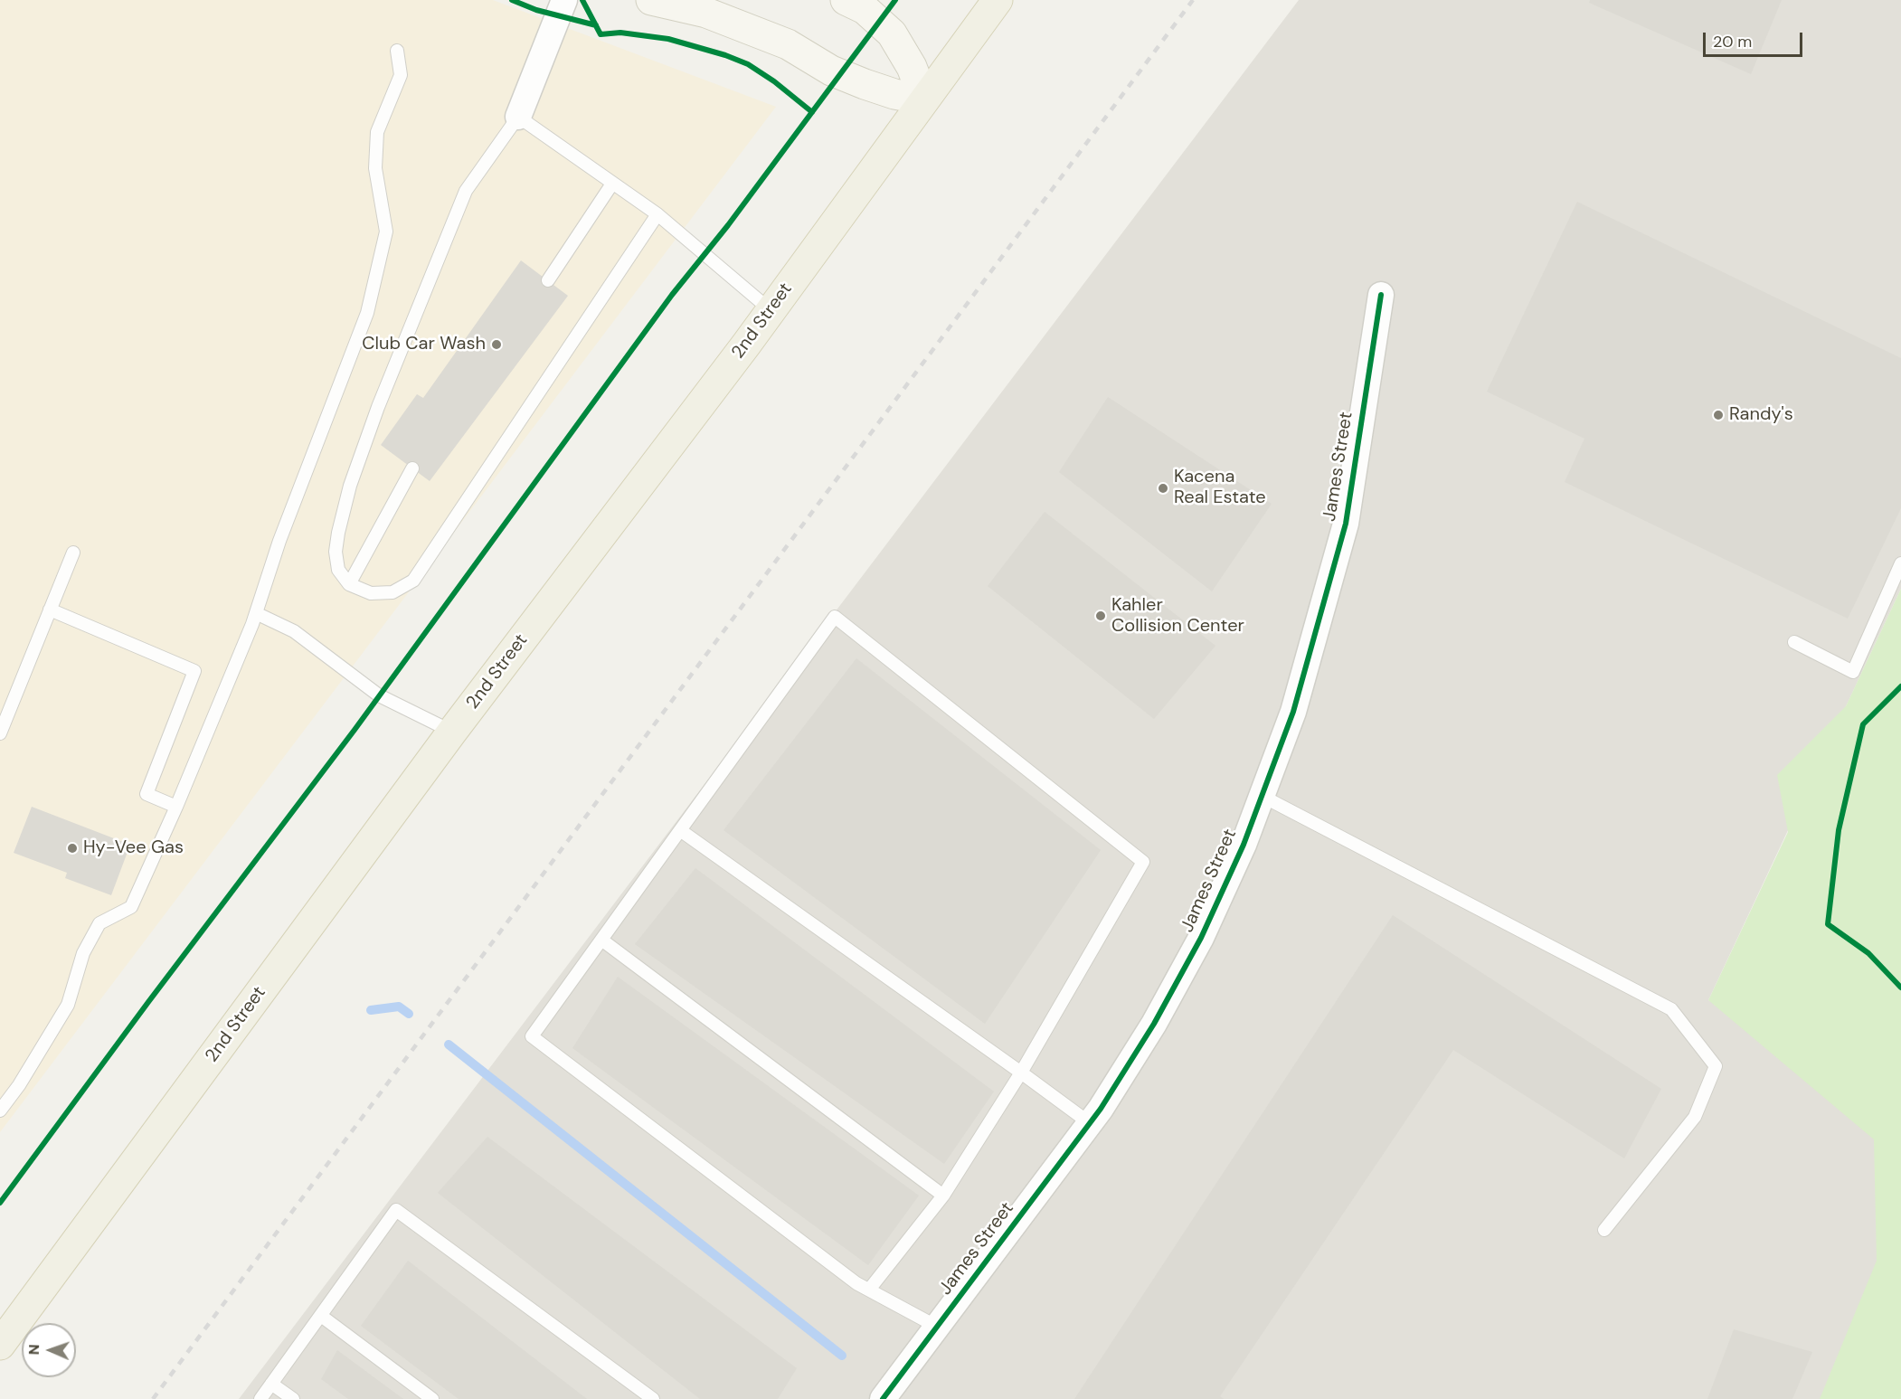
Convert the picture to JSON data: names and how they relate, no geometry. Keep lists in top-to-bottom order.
{
  "streets": {
    "main road": ["2nd Street"],
    "street": ["James Street"]
  },
  "places": [
    "Club Car Wash",
    "Randy's",
    "Kacena Real Estate",
    "Kahler Collision Center",
    "Hy-Vee Gas"
  ],
  "scale_bar": "20 m",
  "north": "left"
}
